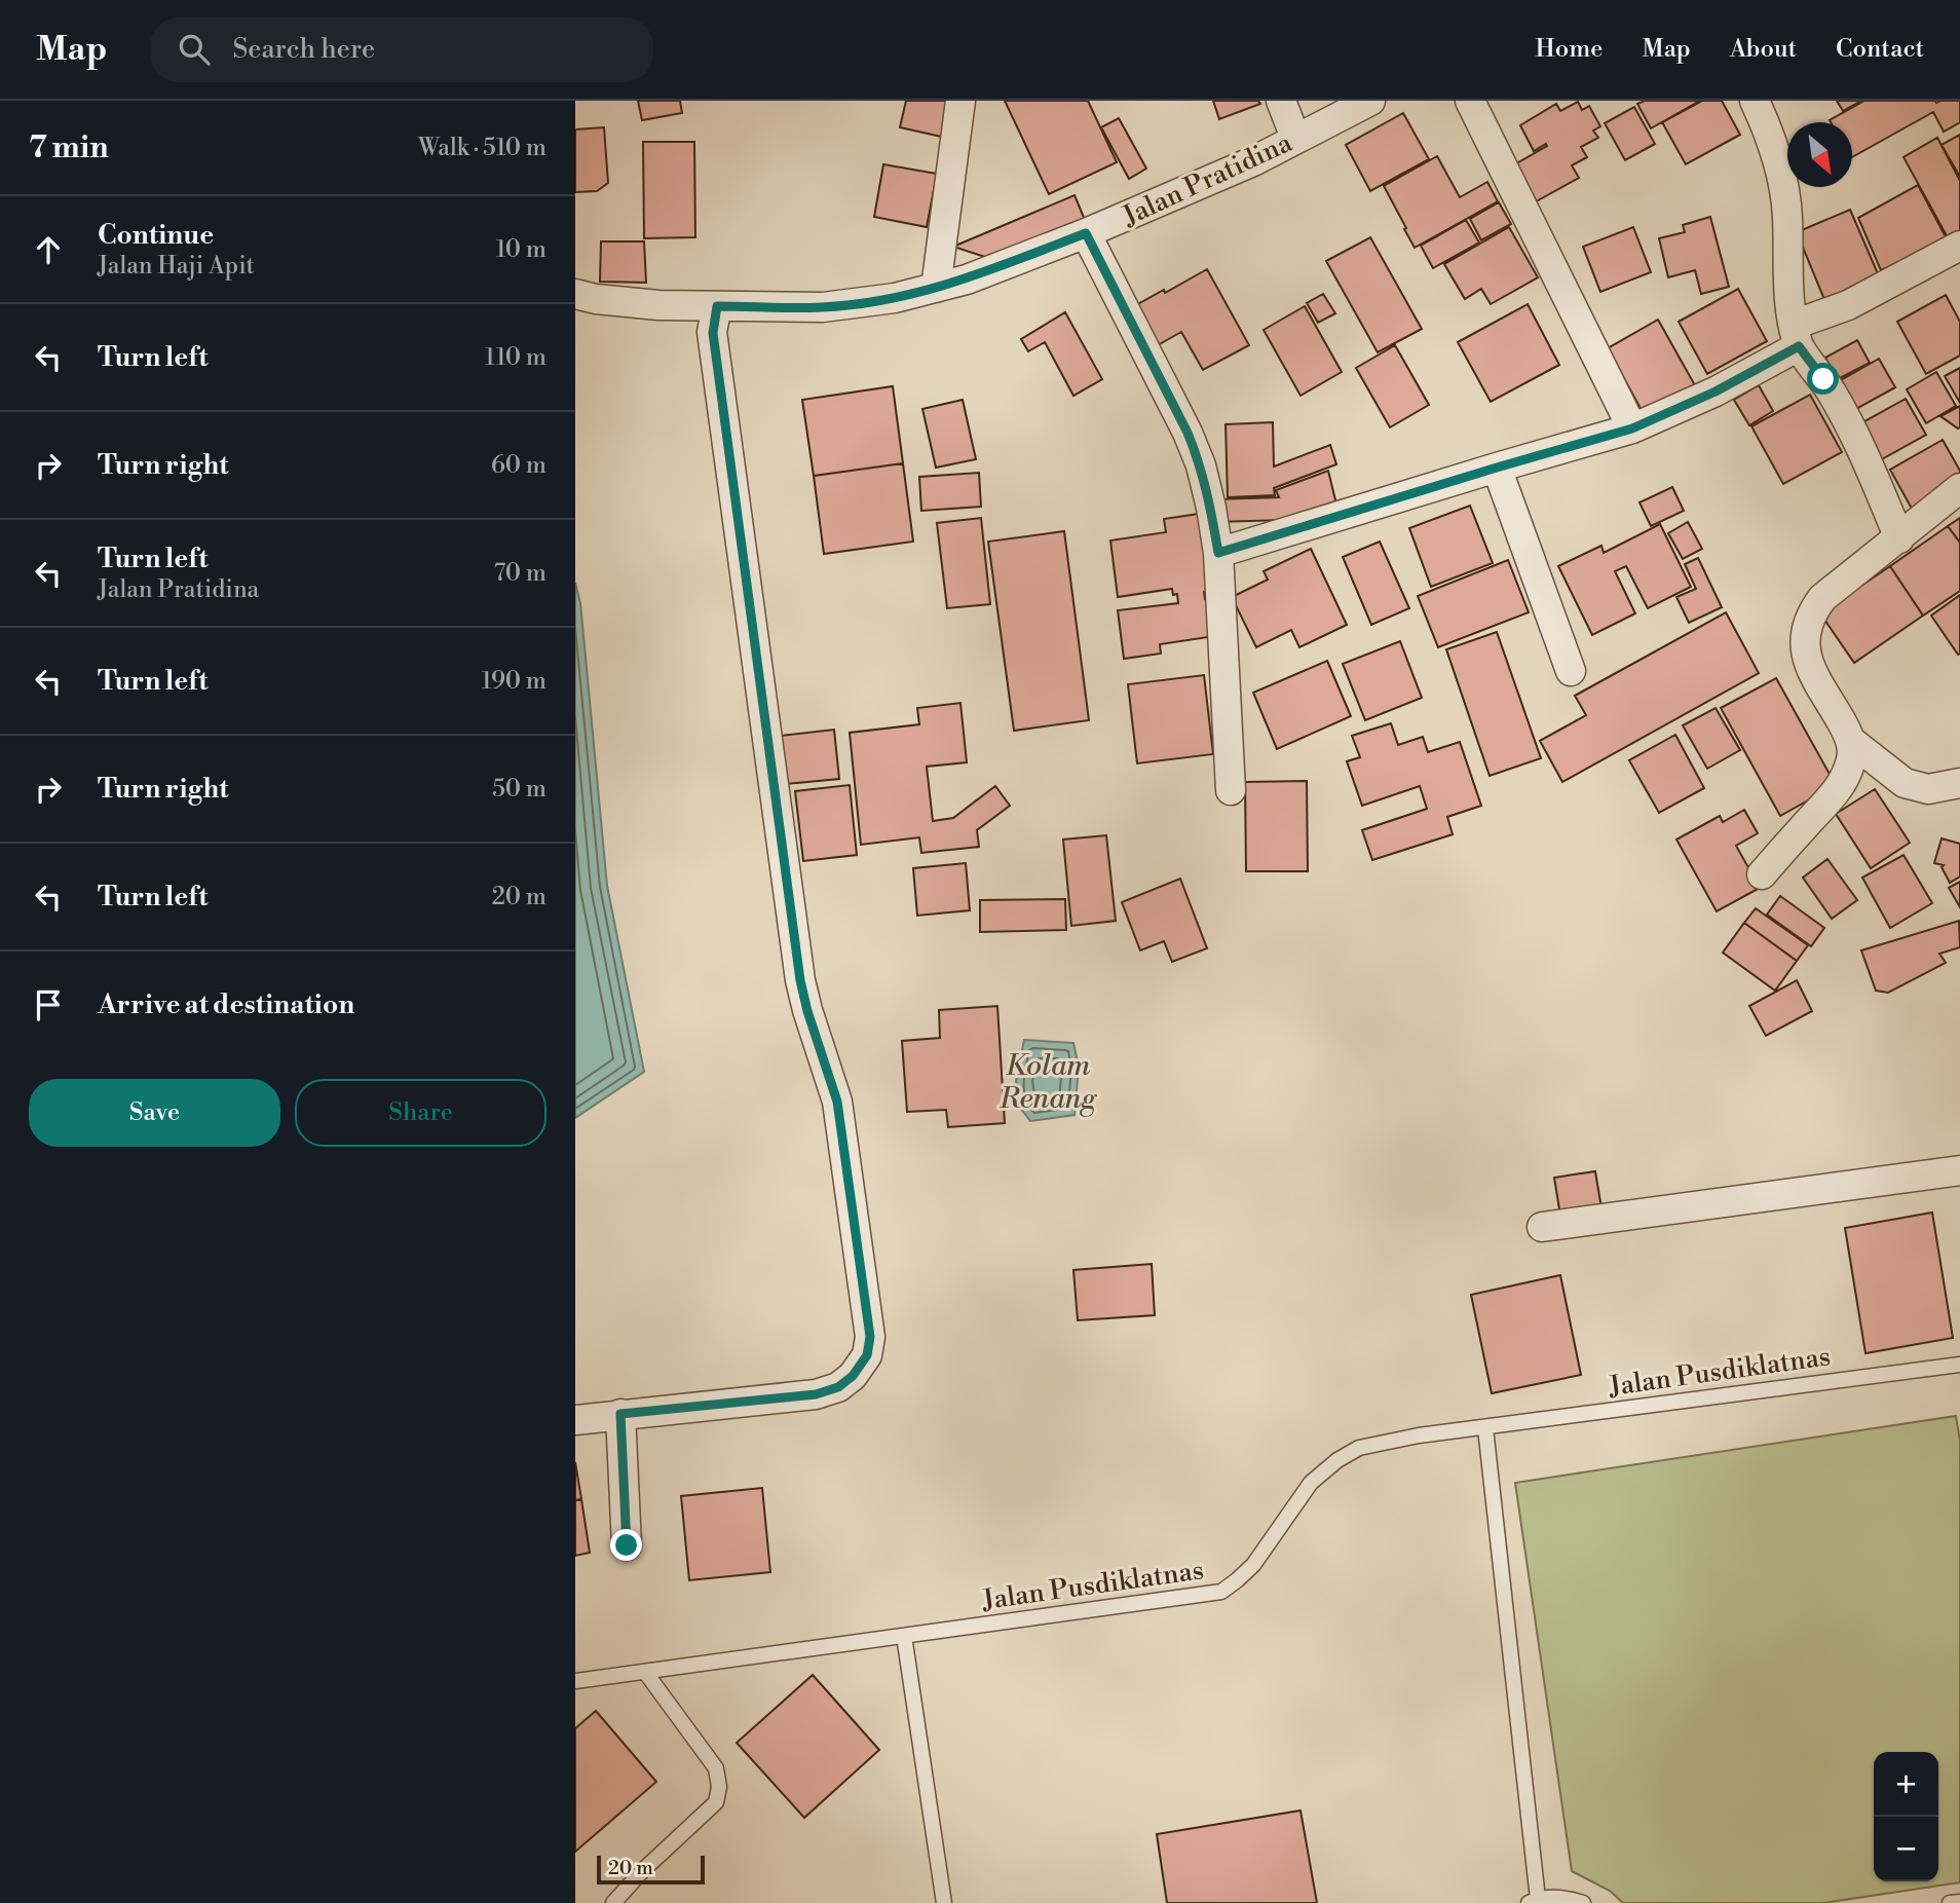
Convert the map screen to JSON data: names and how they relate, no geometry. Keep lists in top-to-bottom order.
{
  "streets": {
    "street": ["Jalan Pratidina"],
    "lane": ["Jalan Pusdiklatnas"]
  },
  "water": ["Kolam Renang"],
  "scale_bar": "20 m",
  "north": "bottom right",
  "page": {
    "header": "Map",
    "search": "Search here",
    "nav": [
      "Home",
      "Map",
      "About",
      "Contact"
    ],
    "heading": ["7 min", "Walk · 510 m"],
    "list": [
      ["Continue", "Jalan Haji Apit", "10 m"],
      ["Turn left", "110 m"],
      ["Turn right", "60 m"],
      ["Turn left", "Jalan Pratidina", "70 m"],
      ["Turn left", "190 m"],
      ["Turn right", "50 m"],
      ["Turn left", "20 m"],
      "Arrive at destination"
    ],
    "buttons": ["Save", "Share"],
    "map_buttons": ["+", "−"],
    "scale": "20 m"
  }
}
